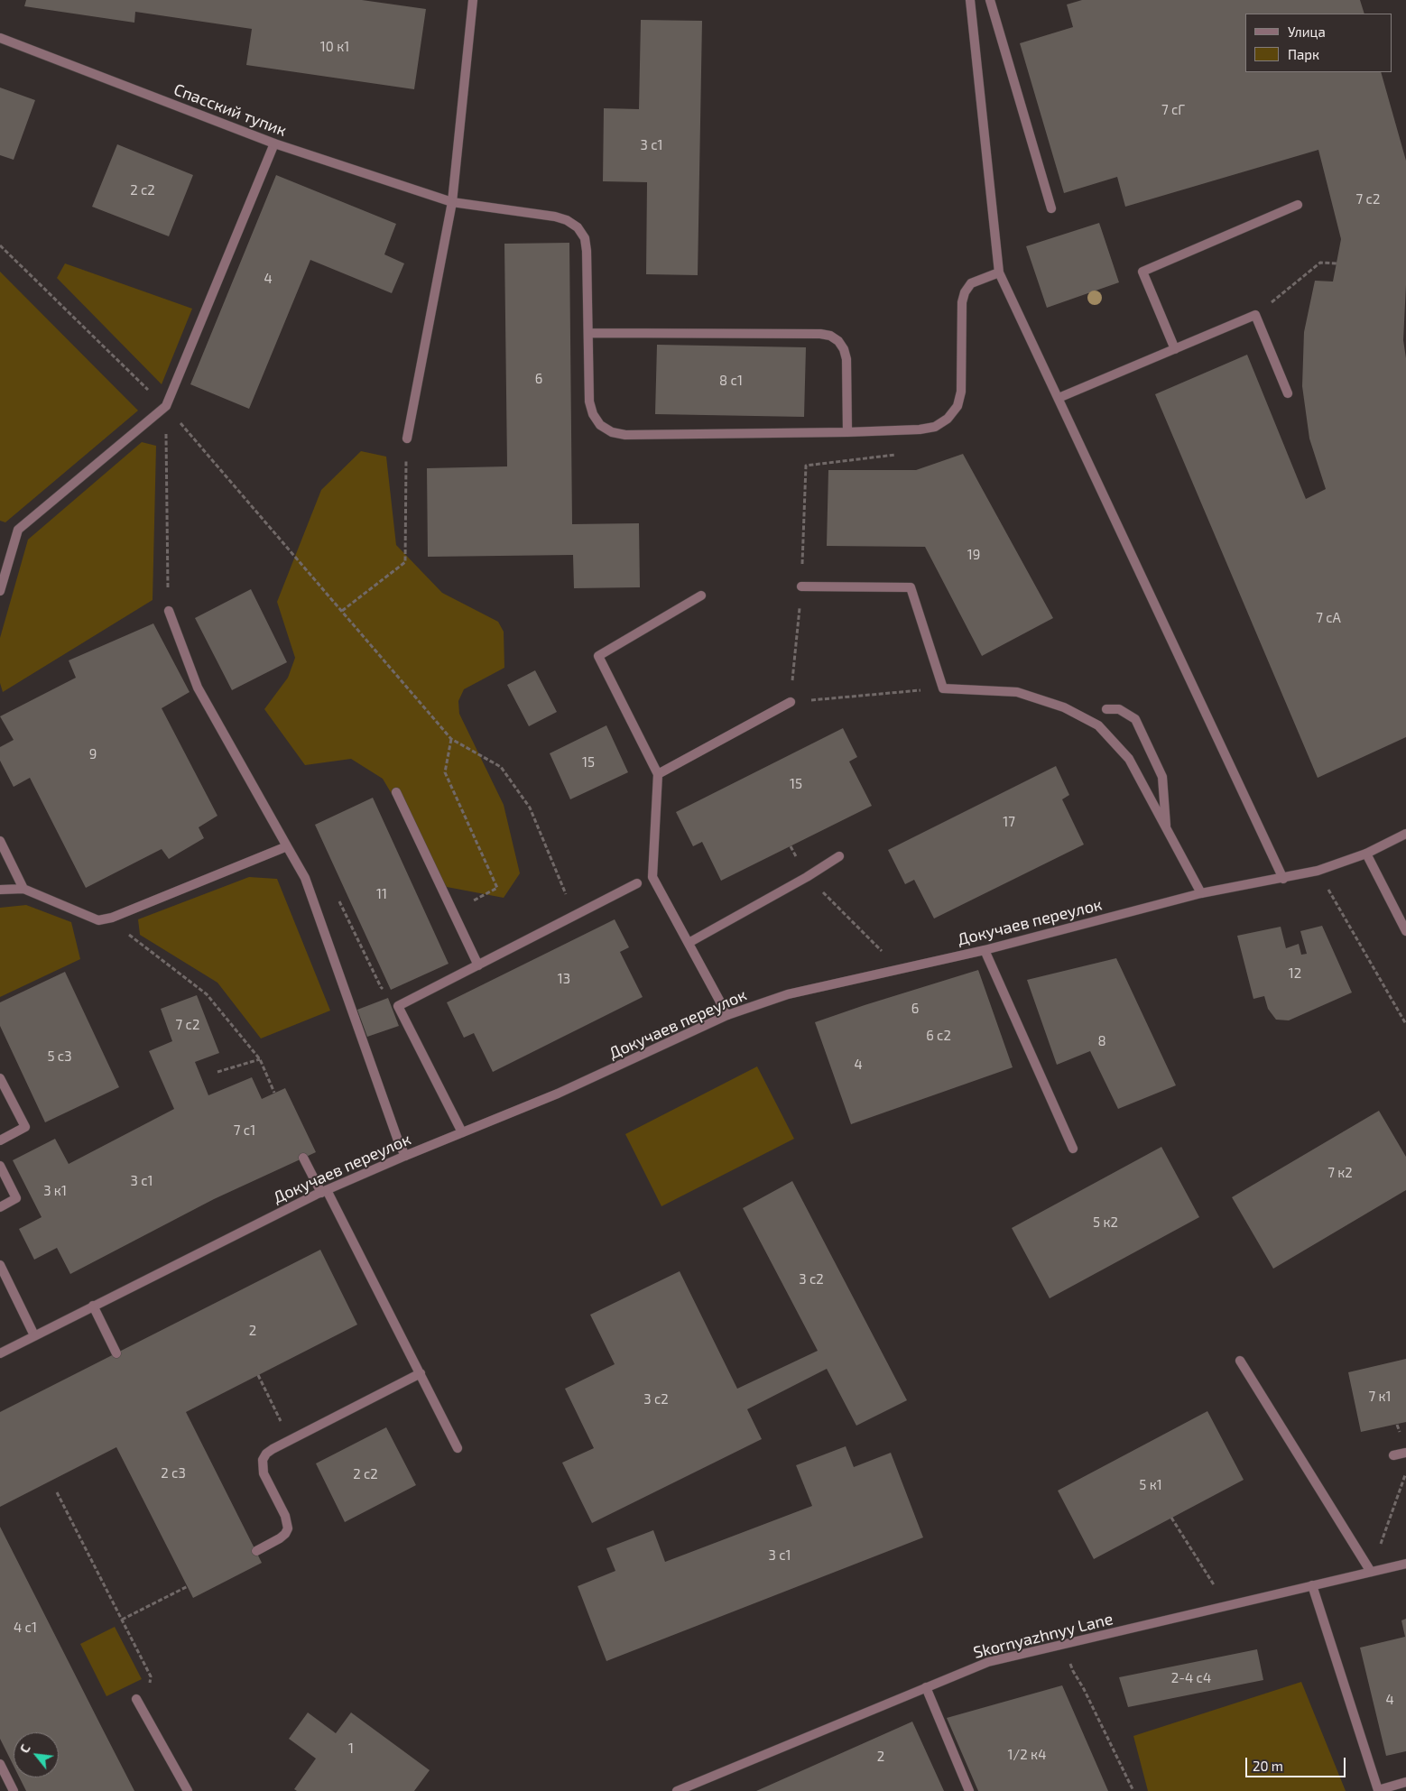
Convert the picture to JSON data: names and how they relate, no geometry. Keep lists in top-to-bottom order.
{
  "streets": {
    "street": ["Спасский тупик", "Докучаев переулок", "Skornyazhnyy Lane"]
  },
  "house_numbers": [
    "10 к1",
    "7 сГ",
    "3 с1",
    "2 с2",
    "7 с2",
    "4",
    "6",
    "8 с1",
    "19",
    "7 сА",
    "9",
    "15",
    "15",
    "17",
    "11",
    "12",
    "13",
    "6",
    "7 с2",
    "6 с2",
    "8",
    "5 с3",
    "4",
    "7 с1",
    "7 к2",
    "3 с1",
    "3 к1",
    "5 к2",
    "3 с2",
    "2",
    "7 к1",
    "3 с2",
    "2 с3",
    "2 с2",
    "5 к1",
    "3 с1",
    "4 с1",
    "2-4 c4",
    "4",
    "1",
    "1/2 к4",
    "2"
  ],
  "legend": ["Улица", "Парк"],
  "scale_bar": "20 m",
  "north": "top left"
}
